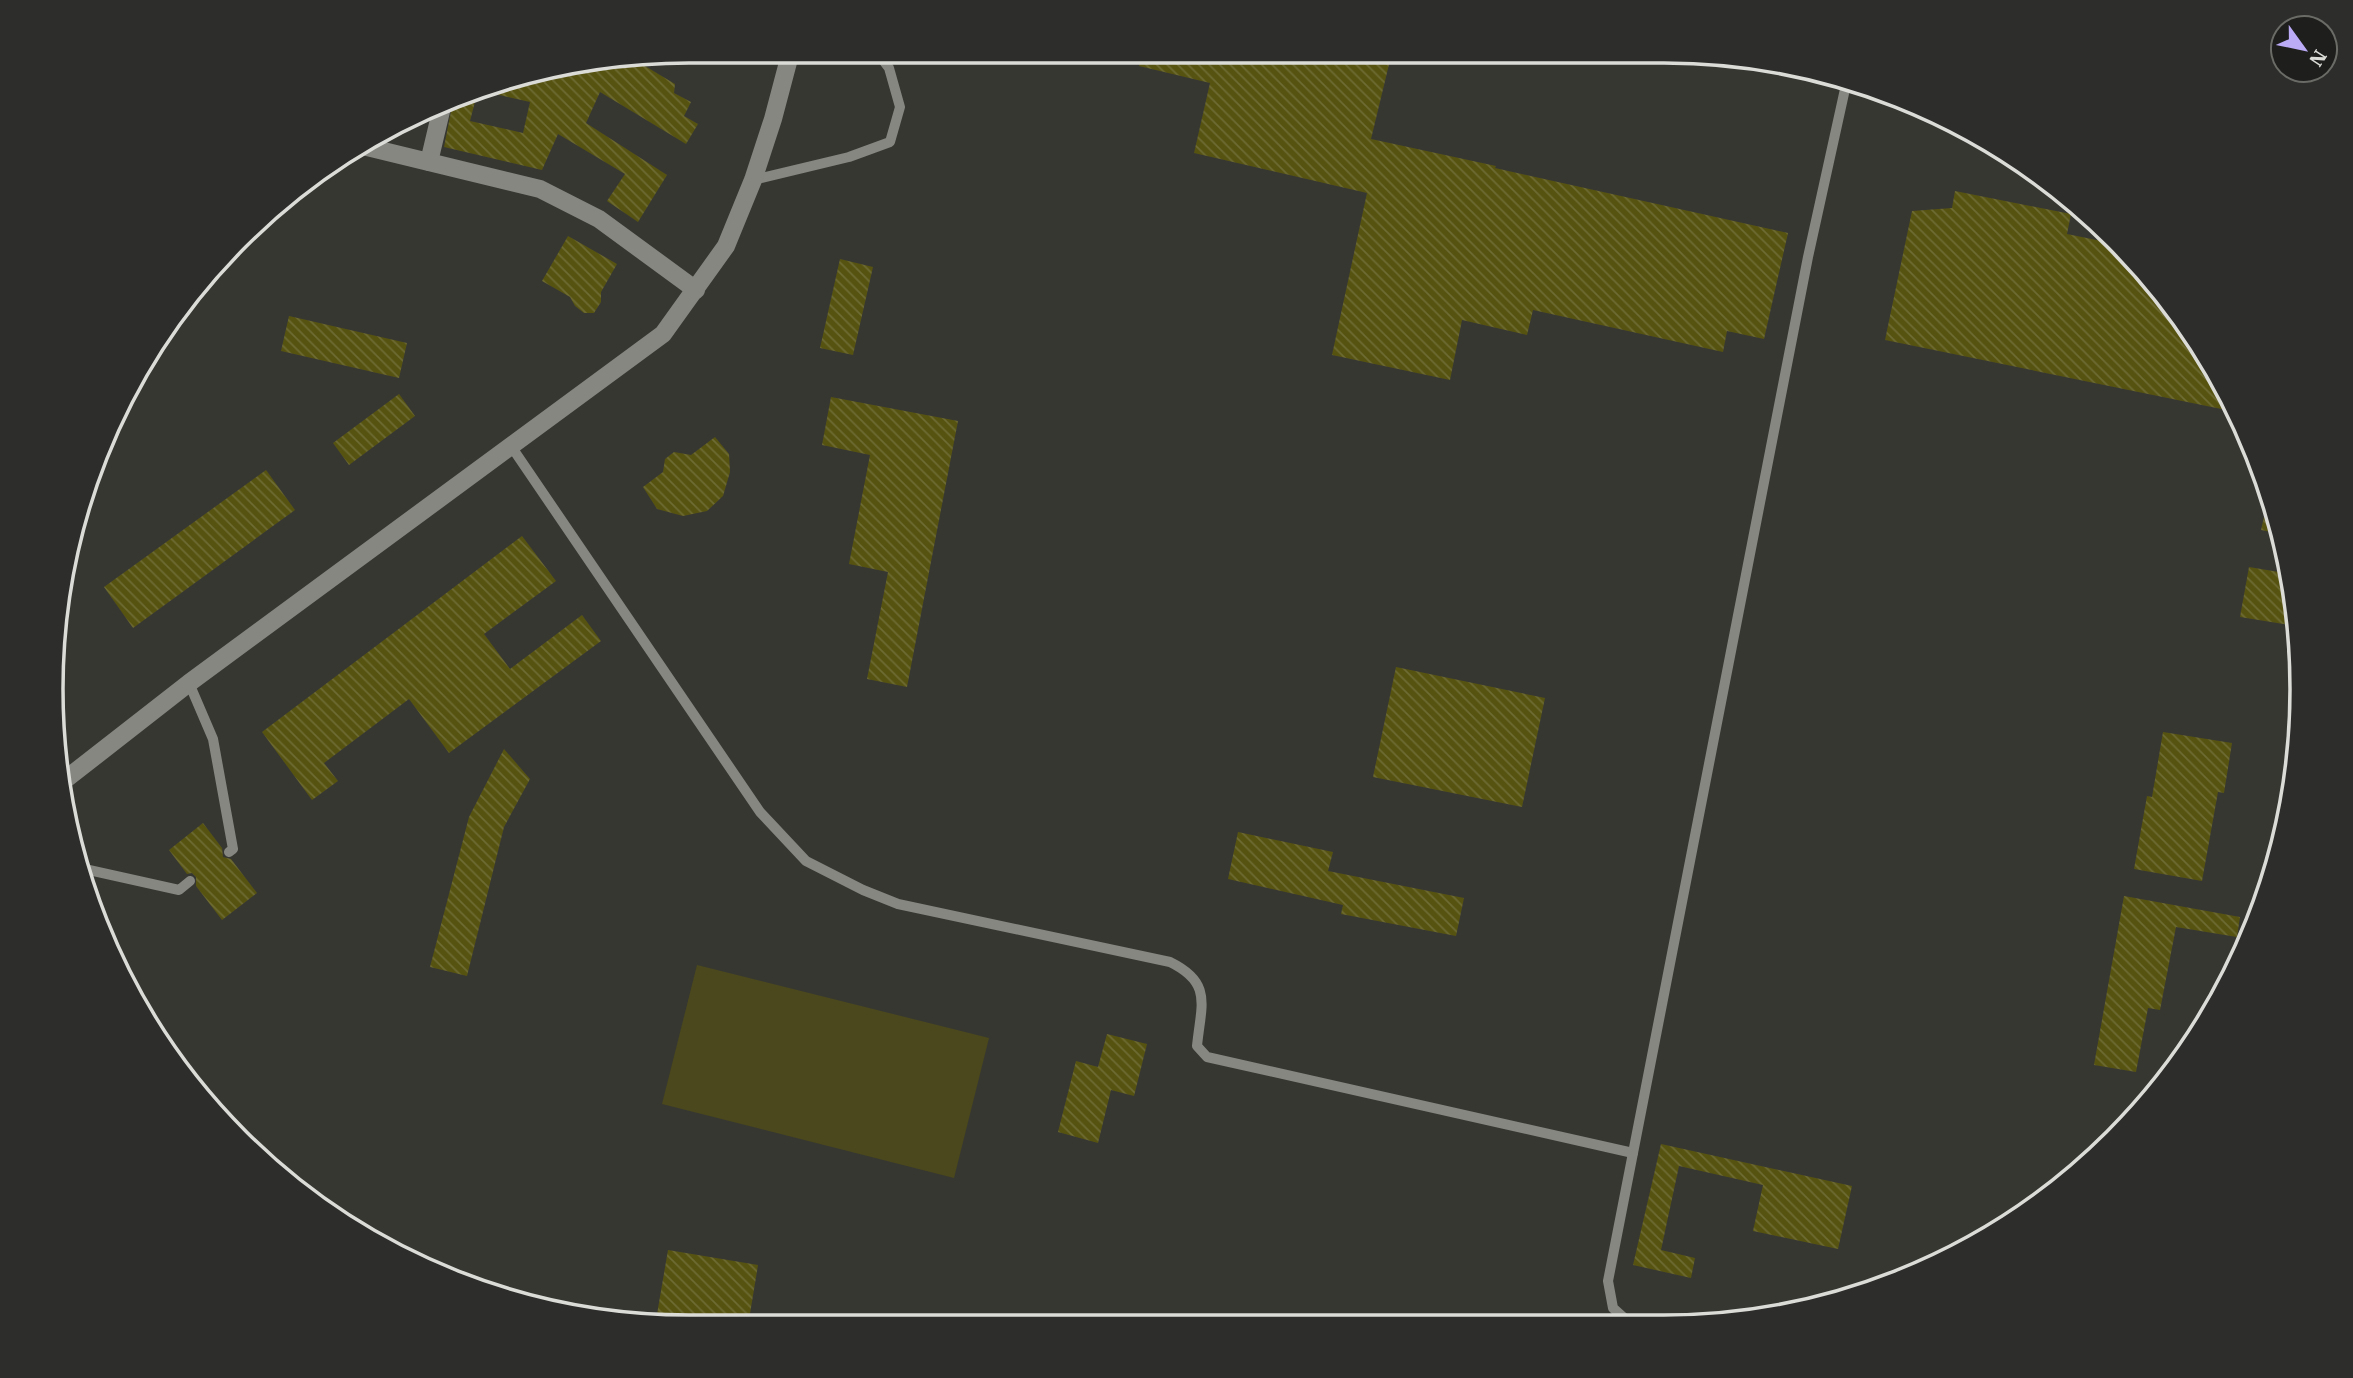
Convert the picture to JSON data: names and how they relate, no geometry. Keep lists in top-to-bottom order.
{
  "north": "bottom right"
}
